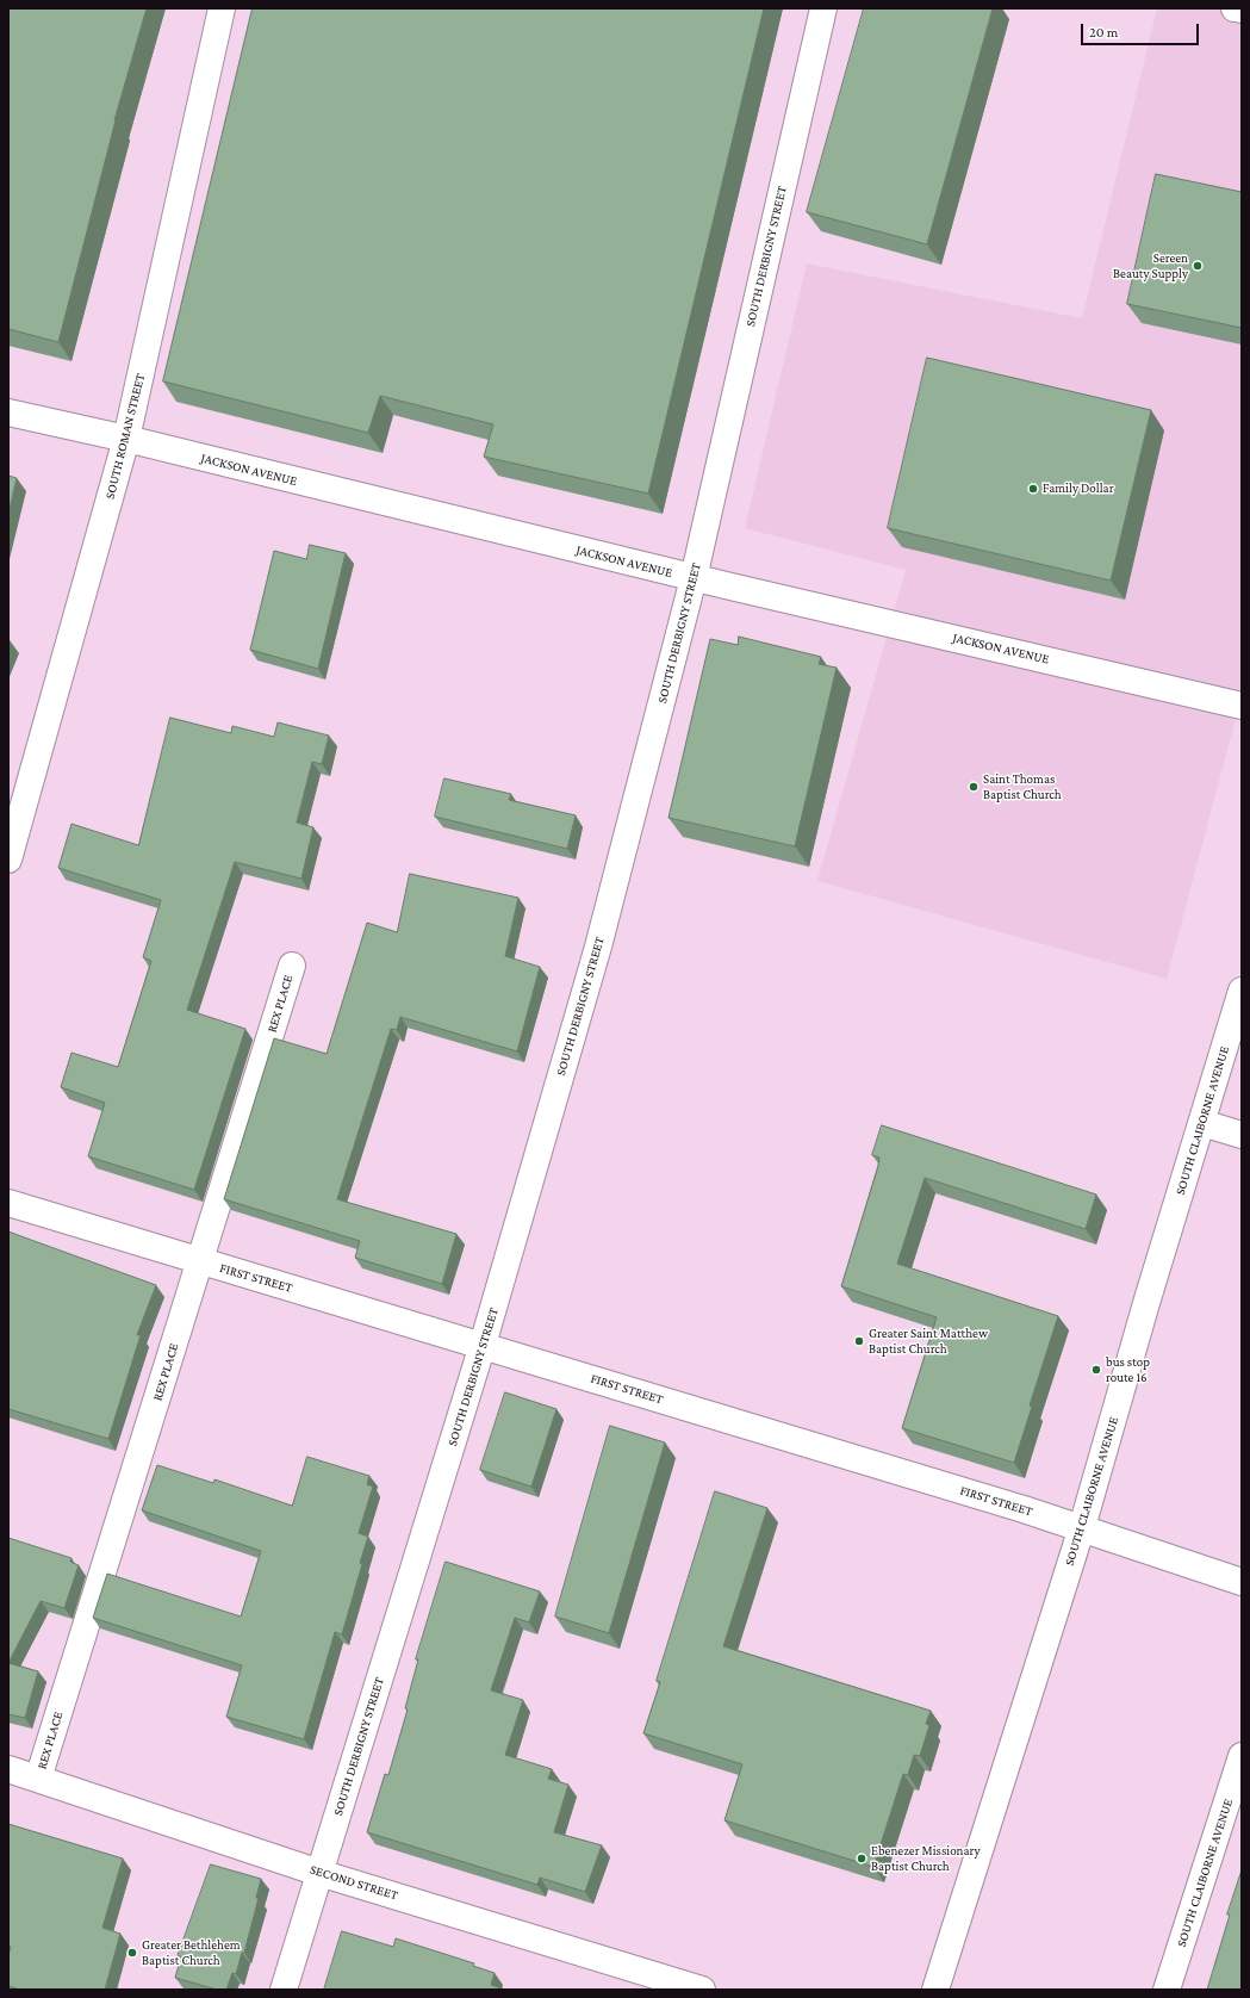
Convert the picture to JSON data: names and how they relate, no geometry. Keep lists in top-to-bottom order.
{
  "streets": {
    "street": [
      "SOUTH DERBIGNY STREET",
      "SOUTH ROMAN STREET",
      "JACKSON AVENUE",
      "REX PLACE",
      "SOUTH CLAIBORNE AVENUE",
      "FIRST STREET",
      "SECOND STREET"
    ]
  },
  "crossings": [
    ["SOUTH DERBIGNY STREET", "JACKSON AVENUE"],
    ["SOUTH DERBIGNY STREET", "FIRST STREET"],
    ["SOUTH DERBIGNY STREET", "SECOND STREET"],
    ["SOUTH ROMAN STREET", "JACKSON AVENUE"],
    ["REX PLACE", "FIRST STREET"],
    ["REX PLACE", "SECOND STREET"],
    ["SOUTH CLAIBORNE AVENUE", "FIRST STREET"]
  ],
  "places": [
    "Sereen Beauty Supply",
    "Family Dollar",
    "Saint Thomas Baptist Church",
    "Greater Saint Matthew Baptist Church",
    "bus stop route 16",
    "Ebenezer Missionary Baptist Church",
    "Greater Bethlehem Baptist Church"
  ],
  "scale_bar": "20 m"
}
